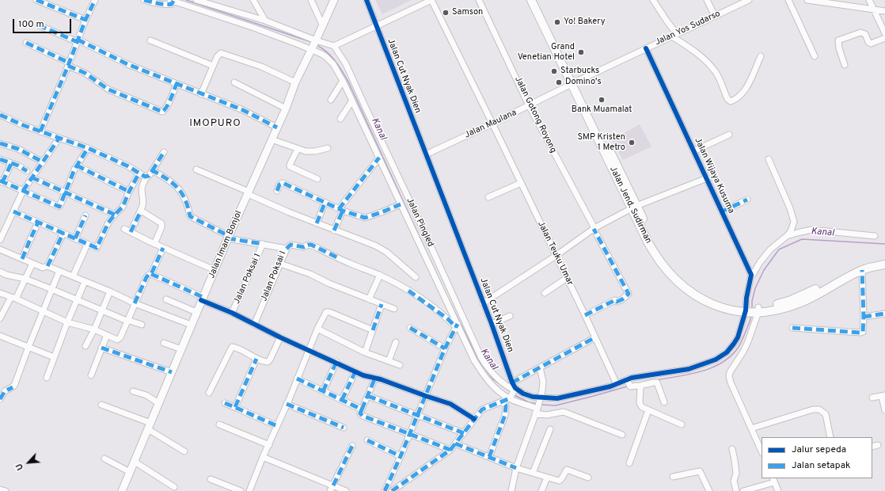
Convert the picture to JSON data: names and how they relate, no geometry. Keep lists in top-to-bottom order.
{
  "streets": {
    "highway": ["Jalan Jend. Sudirman"],
    "main road": ["Jalan Imam Bonjol"],
    "street": [
      "Jalan Yos Sudarso",
      "Jalan Cut Nyak Dien",
      "Jalan Gotong Royong",
      "Jalan Maulana",
      "Jalan Wijaya Kusuma",
      "Jalan Pingled",
      "Jalan Teuku Umar",
      "Jalan Poksai I",
      "Jalan Poksai 1"
    ]
  },
  "crossings": [
    ["Jalan Yos Sudarso", "Jalan Maulana"],
    ["Jalan Yos Sudarso", "Jalan Wijaya Kusuma"],
    ["Jalan Yos Sudarso", "Jalan Jend. Sudirman"],
    ["Jalan Cut Nyak Dien", "Jalan Maulana"],
    ["Jalan Cut Nyak Dien", "Jalan Pingled"],
    ["Jalan Gotong Royong", "Jalan Maulana"],
    ["Jalan Gotong Royong", "Jalan Teuku Umar"],
    ["Jalan Maulana", "Jalan Jend. Sudirman"],
    ["Jalan Maulana", "Jalan Teuku Umar"],
    ["Jalan Imam Bonjol", "Jalan Poksai I"],
    ["Jalan Poksai I", "Jalan Poksai 1"]
  ],
  "districts": ["IMOPURO"],
  "water": ["Kanal"],
  "places": [
    "Samson",
    "Yo! Bakery",
    "Grand Venetian Hotel",
    "Starbucks",
    "Domino's",
    "Bank Muamalat",
    "SMP Kristen 1 Metro"
  ],
  "legend": ["Jalur sepeda", "Jalan setapak"],
  "scale_bar": "100 m",
  "north": "bottom left"
}
